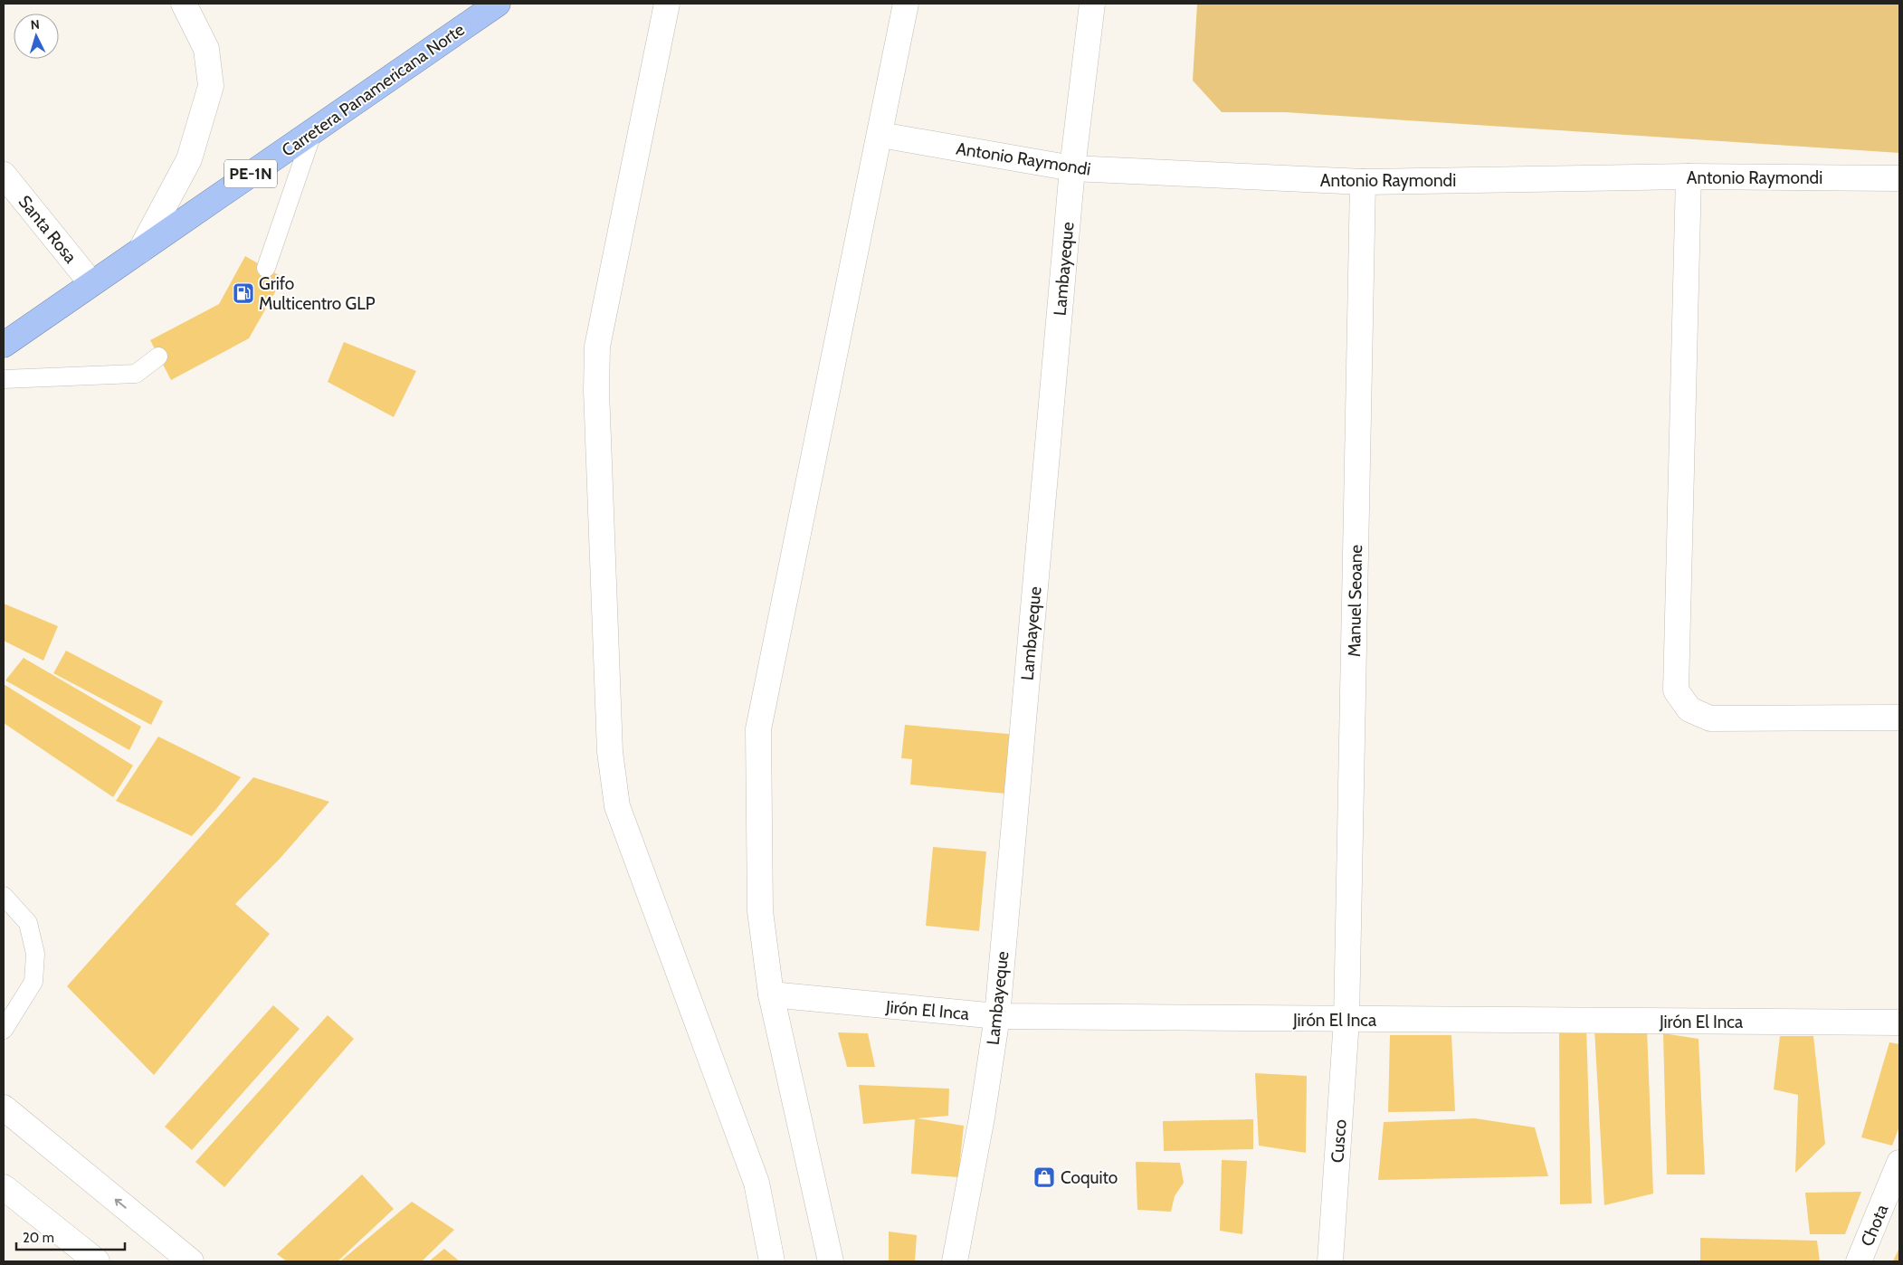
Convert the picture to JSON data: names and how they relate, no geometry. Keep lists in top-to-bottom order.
{
  "streets": {
    "highway": ["Carretera Panamericana Norte", "PE-1N"],
    "street": [
      "Antonio Raymondi",
      "Santa Rosa",
      "Lambayeque",
      "Manuel Seoane",
      "Jirón El Inca",
      "Cusco",
      "Chota"
    ]
  },
  "crossings": [
    ["Carretera Panamericana Norte", "Santa Rosa"],
    ["Antonio Raymondi", "Lambayeque"],
    ["Antonio Raymondi", "Manuel Seoane"],
    ["Lambayeque", "Jirón El Inca"],
    ["Manuel Seoane", "Jirón El Inca"],
    ["Manuel Seoane", "Cusco"],
    ["Jirón El Inca", "Cusco"]
  ],
  "places": {
    "fuel station": ["Grifo Multicentro GLP"],
    "shop": ["Coquito"]
  },
  "scale_bar": "20 m",
  "north": "top"
}
